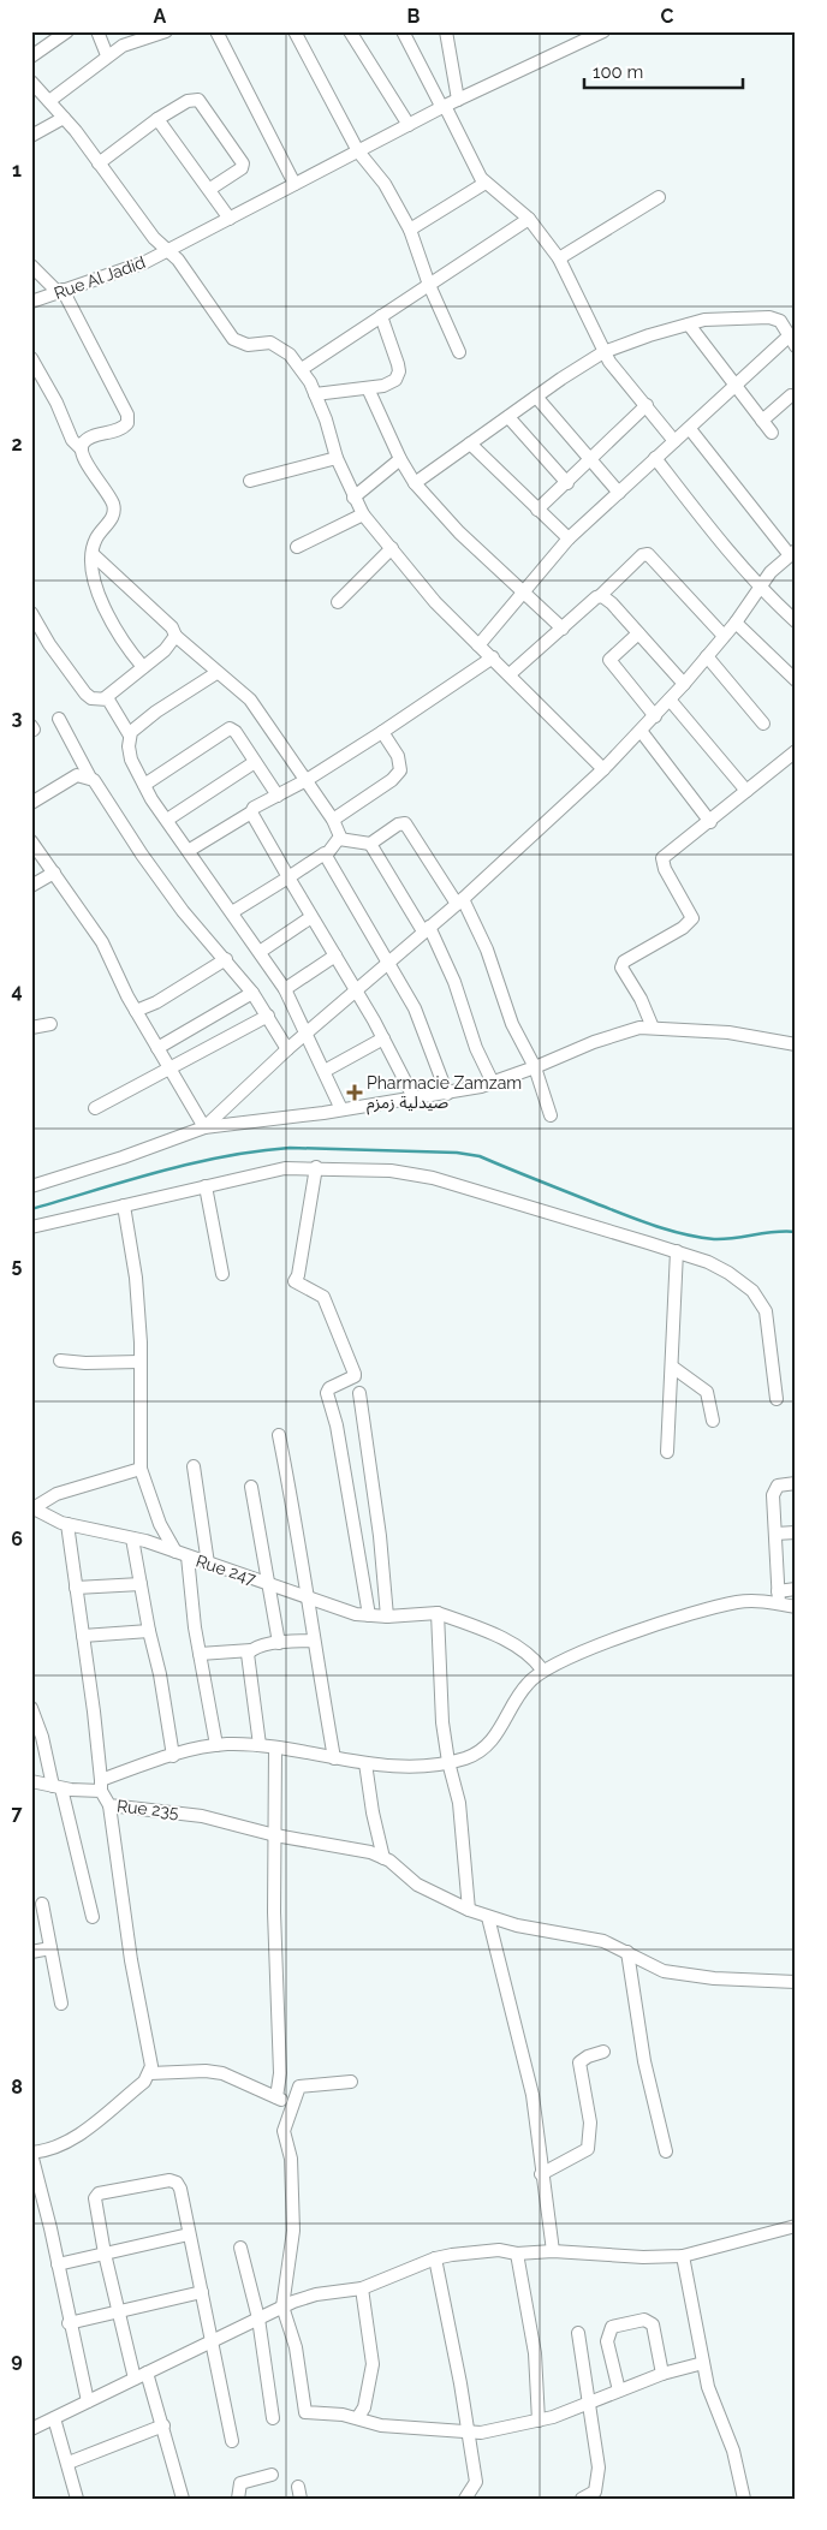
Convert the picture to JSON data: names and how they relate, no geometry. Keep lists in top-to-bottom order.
{
  "streets": {
    "street": ["Rue Al Jadid", "Rue 247", "Rue 235"]
  },
  "places": {
    "health": ["Pharmacie Zamzam صيدلية زمزم"]
  },
  "scale_bar": "100 m",
  "grid": {
    "columns": ["A", "B", "C"],
    "rows": [
      "1",
      "2",
      "3",
      "4",
      "5",
      "6",
      "7",
      "8",
      "9"
    ]
  }
}
